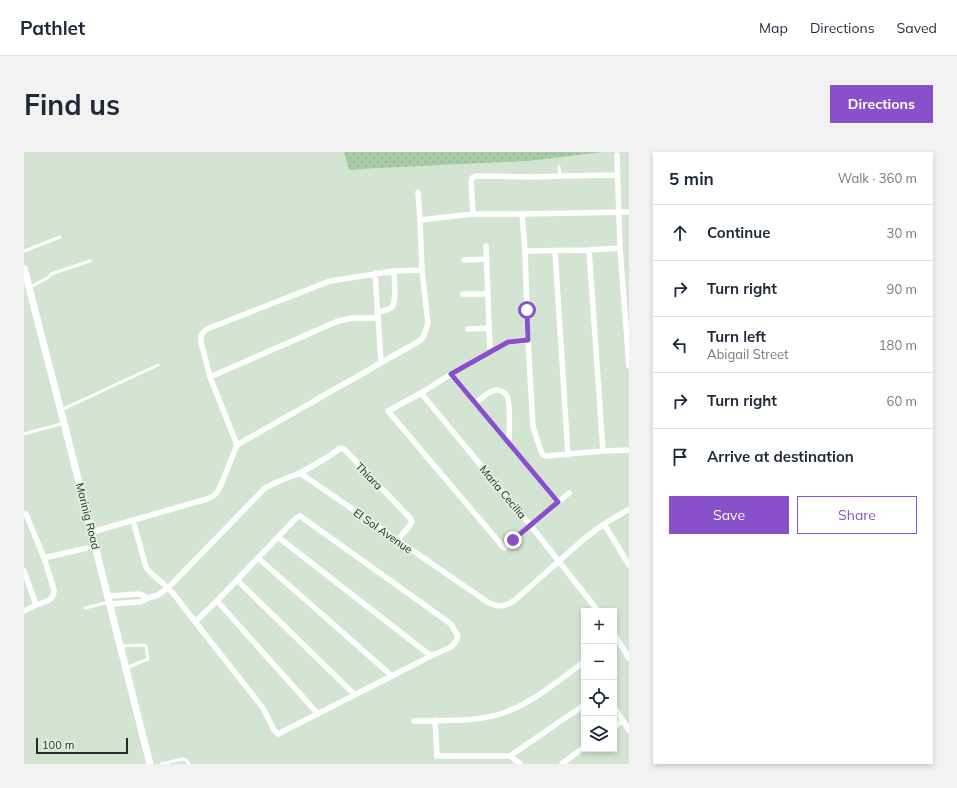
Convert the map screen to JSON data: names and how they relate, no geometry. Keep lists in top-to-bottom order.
{
  "streets": {
    "street": [
      "Thiara",
      "Maria Cecilia",
      "Marinig Road",
      "El Sol Avenue"
    ]
  },
  "crossings": [
    ["Thiara", "El Sol Avenue"],
    ["Maria Cecilia", "El Sol Avenue"]
  ],
  "scale_bar": "100 m",
  "page": {
    "header": "Pathlet",
    "nav": ["Map", "Directions", "Saved"],
    "buttons": [
      "Directions",
      ["Save", "Share"]
    ],
    "title": "Find us",
    "heading": ["5 min", "Walk · 360 m"],
    "list": [
      ["Continue", "30 m"],
      ["Turn right", "90 m"],
      ["Turn left", "Abigail Street", "180 m"],
      ["Turn right", "60 m"],
      "Arrive at destination"
    ],
    "map_buttons": ["+", "−"],
    "scale": "100 m"
  }
}
